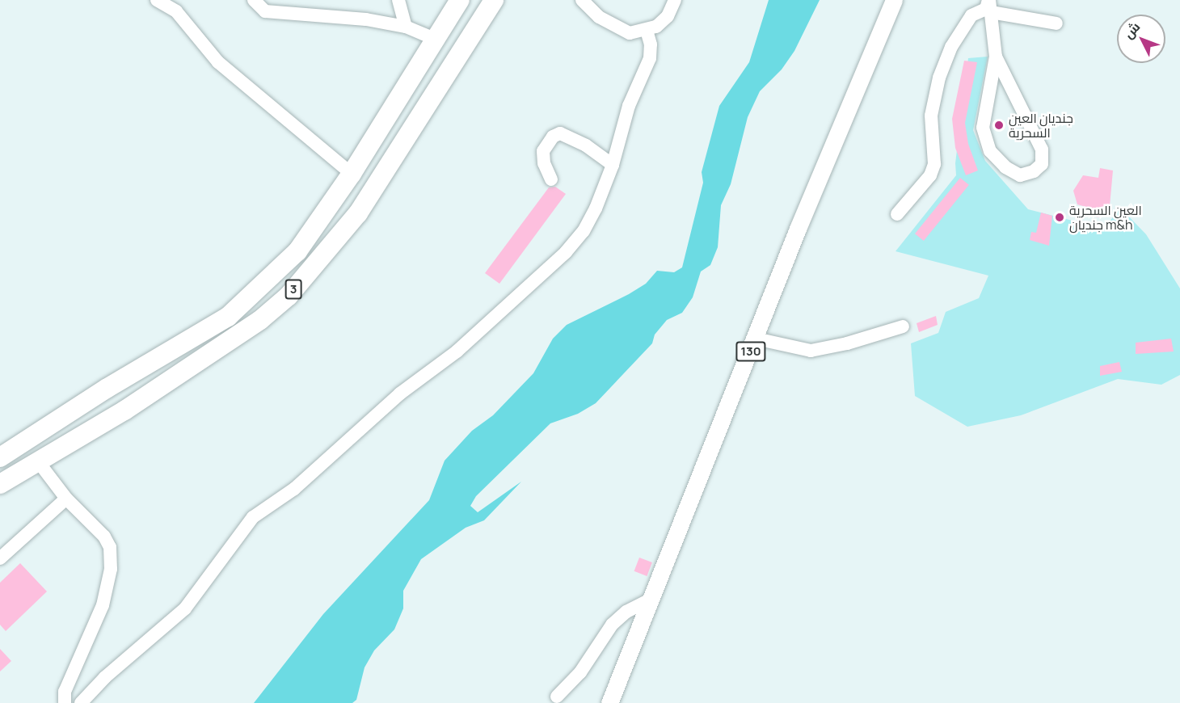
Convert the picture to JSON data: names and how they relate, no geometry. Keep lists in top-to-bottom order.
{
  "streets": {
    "highway": ["3"],
    "main road": ["130"]
  },
  "places": ["جنديان العين السحرية", "العين السحرية جنديان m&h"],
  "north": "top left"
}
